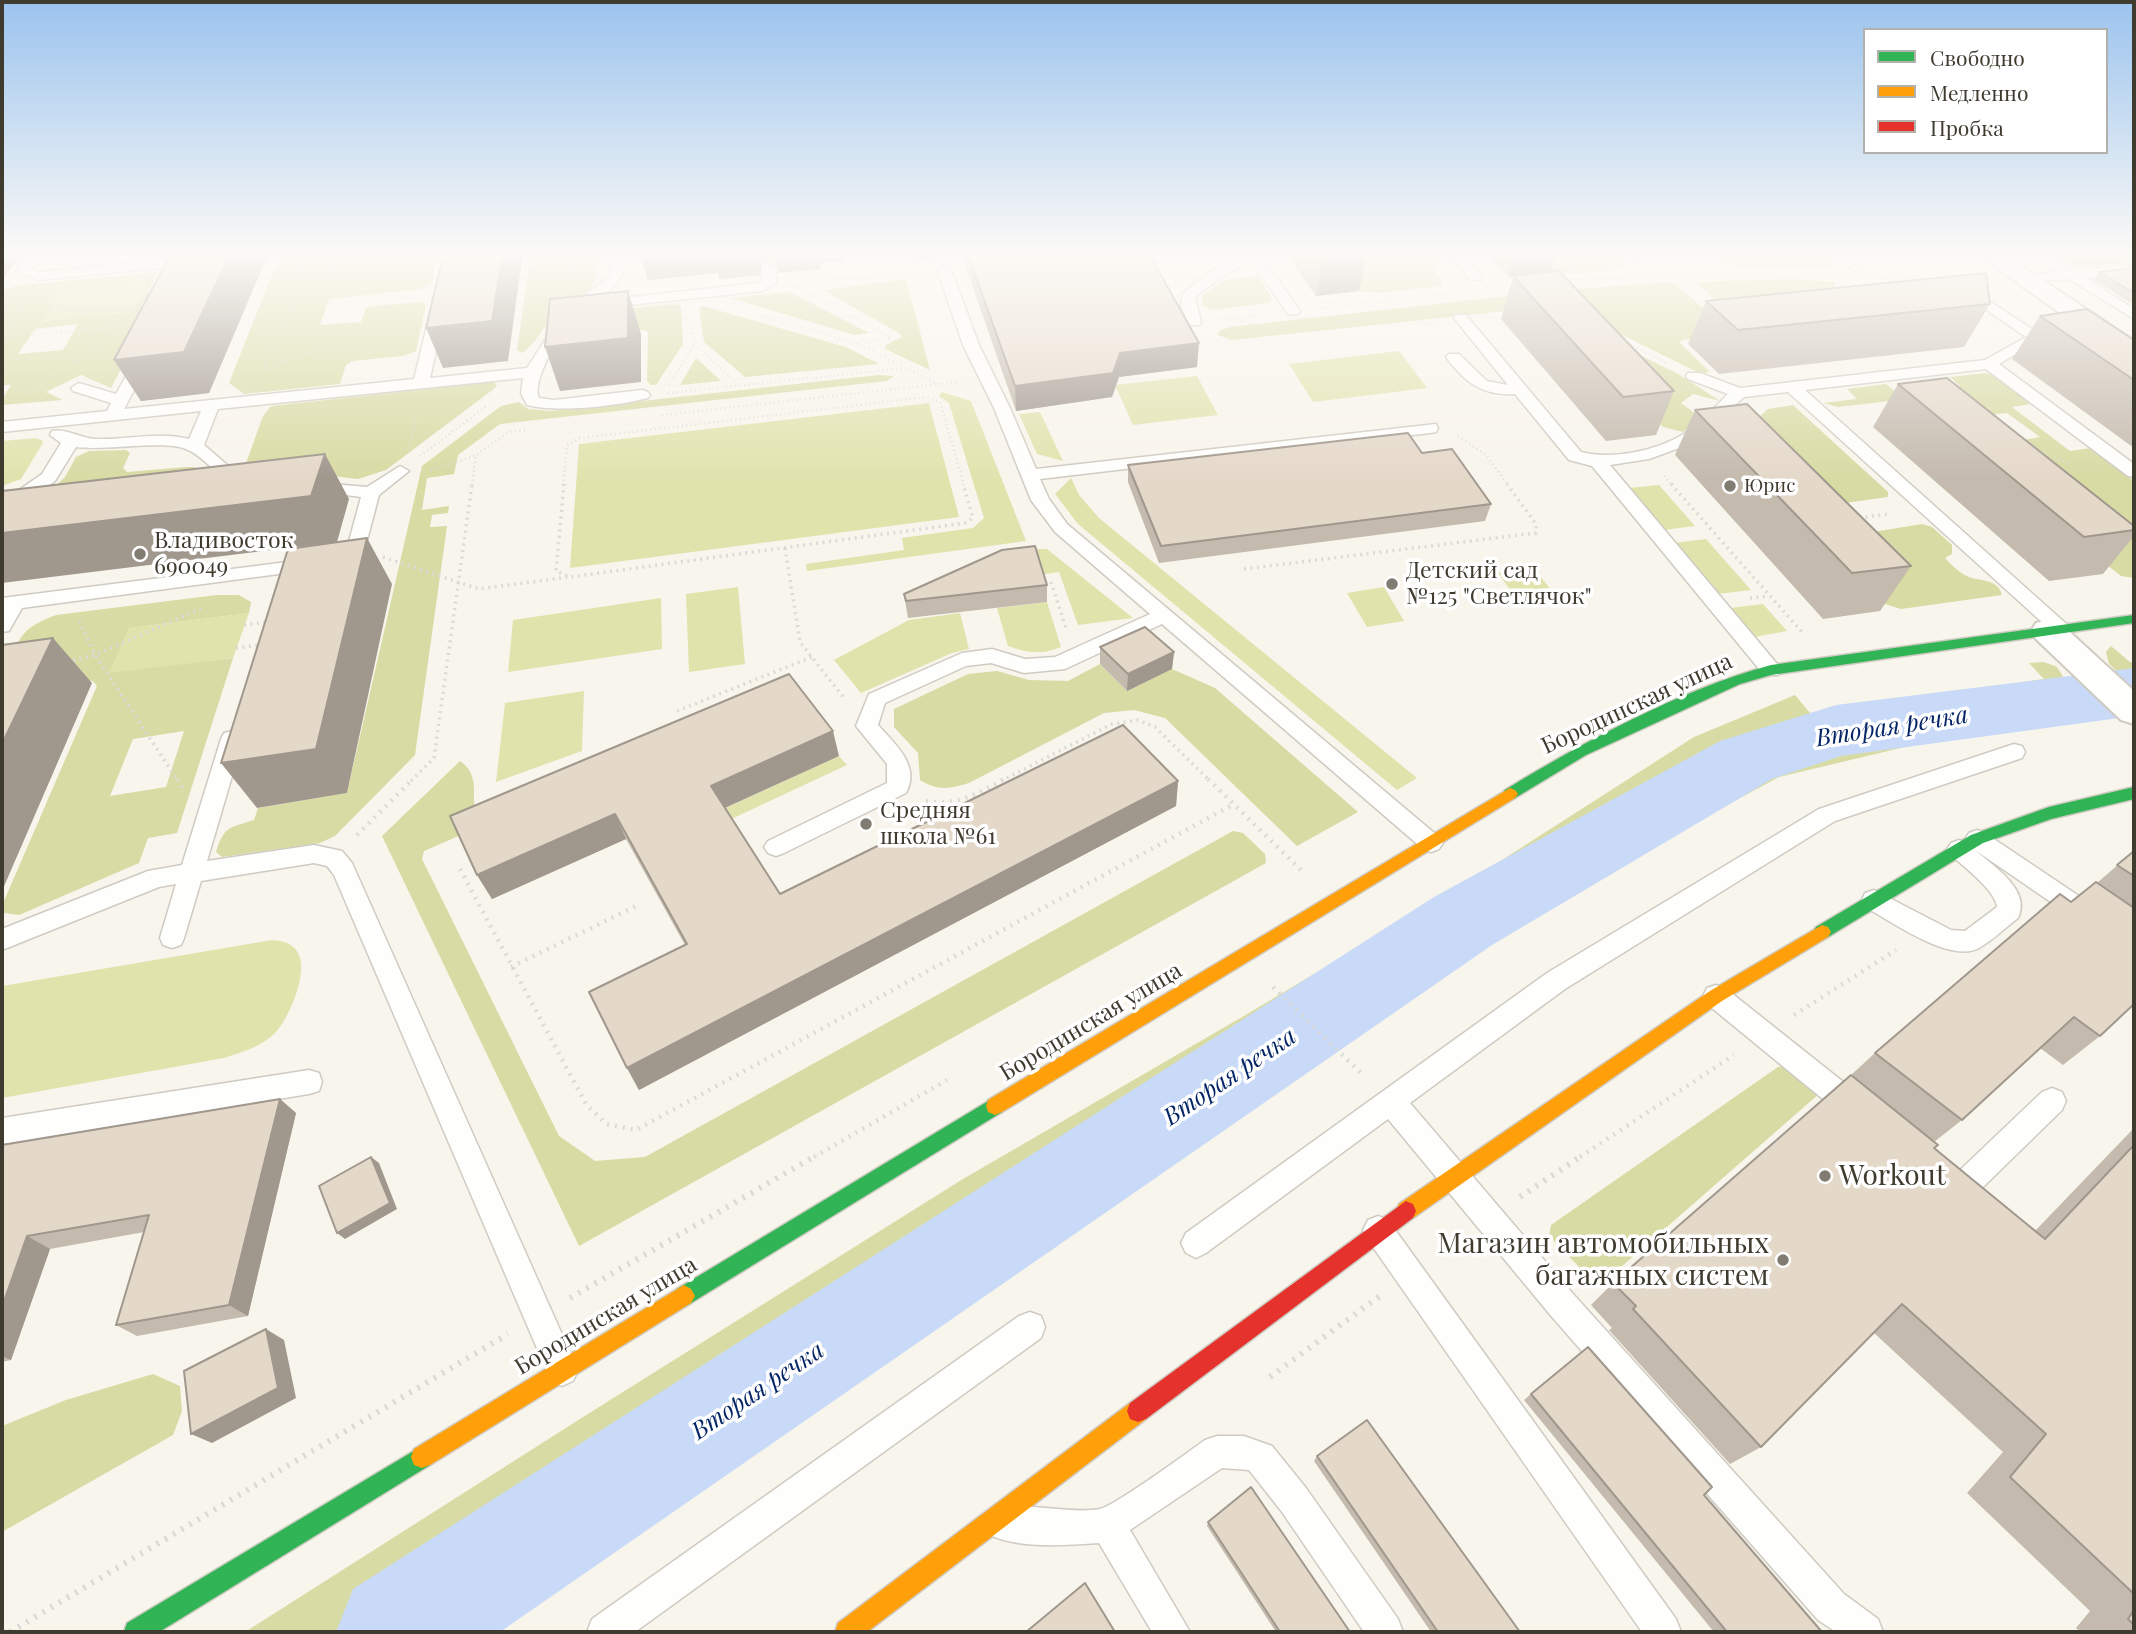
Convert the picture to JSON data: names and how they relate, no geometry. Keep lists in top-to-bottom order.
{
  "streets": {
    "main road": ["Бородинская улица"]
  },
  "water": ["Вторая речка"],
  "places": [
    "Юрис",
    "Владивосток 690049",
    "Детский сад №125 \"Светлячок\"",
    "Средняя школа №61",
    "Workout",
    "Магазин автомобильных багажных систем"
  ],
  "legend": ["Свободно", "Медленно", "Пробка"]
}
